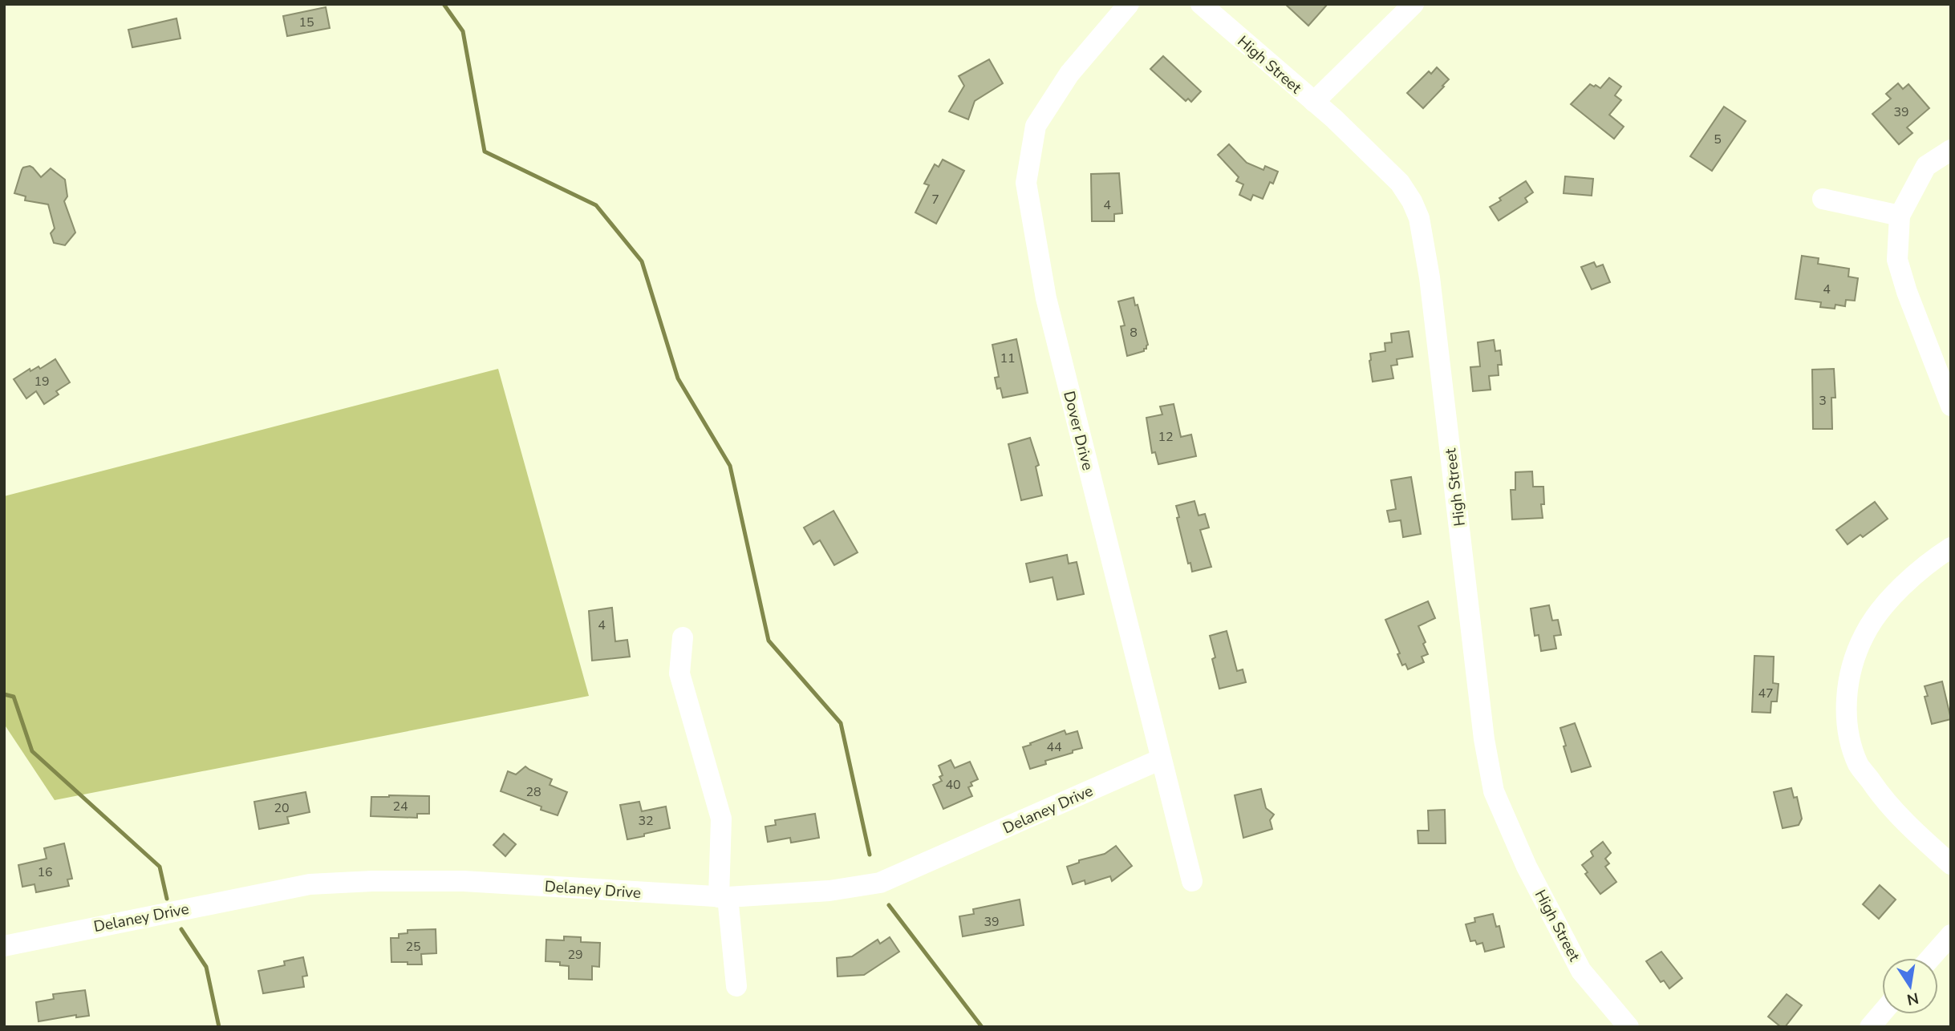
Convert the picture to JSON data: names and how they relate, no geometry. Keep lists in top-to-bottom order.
{
  "streets": {
    "street": ["High Street", "Dover Drive", "Delaney Drive"]
  },
  "crossings": [
    ["Dover Drive", "Delaney Drive"]
  ],
  "house_numbers": [
    "15",
    "39",
    "5",
    "7",
    "4",
    "4",
    "8",
    "11",
    "19",
    "3",
    "12",
    "4",
    "47",
    "44",
    "40",
    "28",
    "24",
    "20",
    "32",
    "16",
    "39",
    "25",
    "29"
  ],
  "north": "bottom"
}
